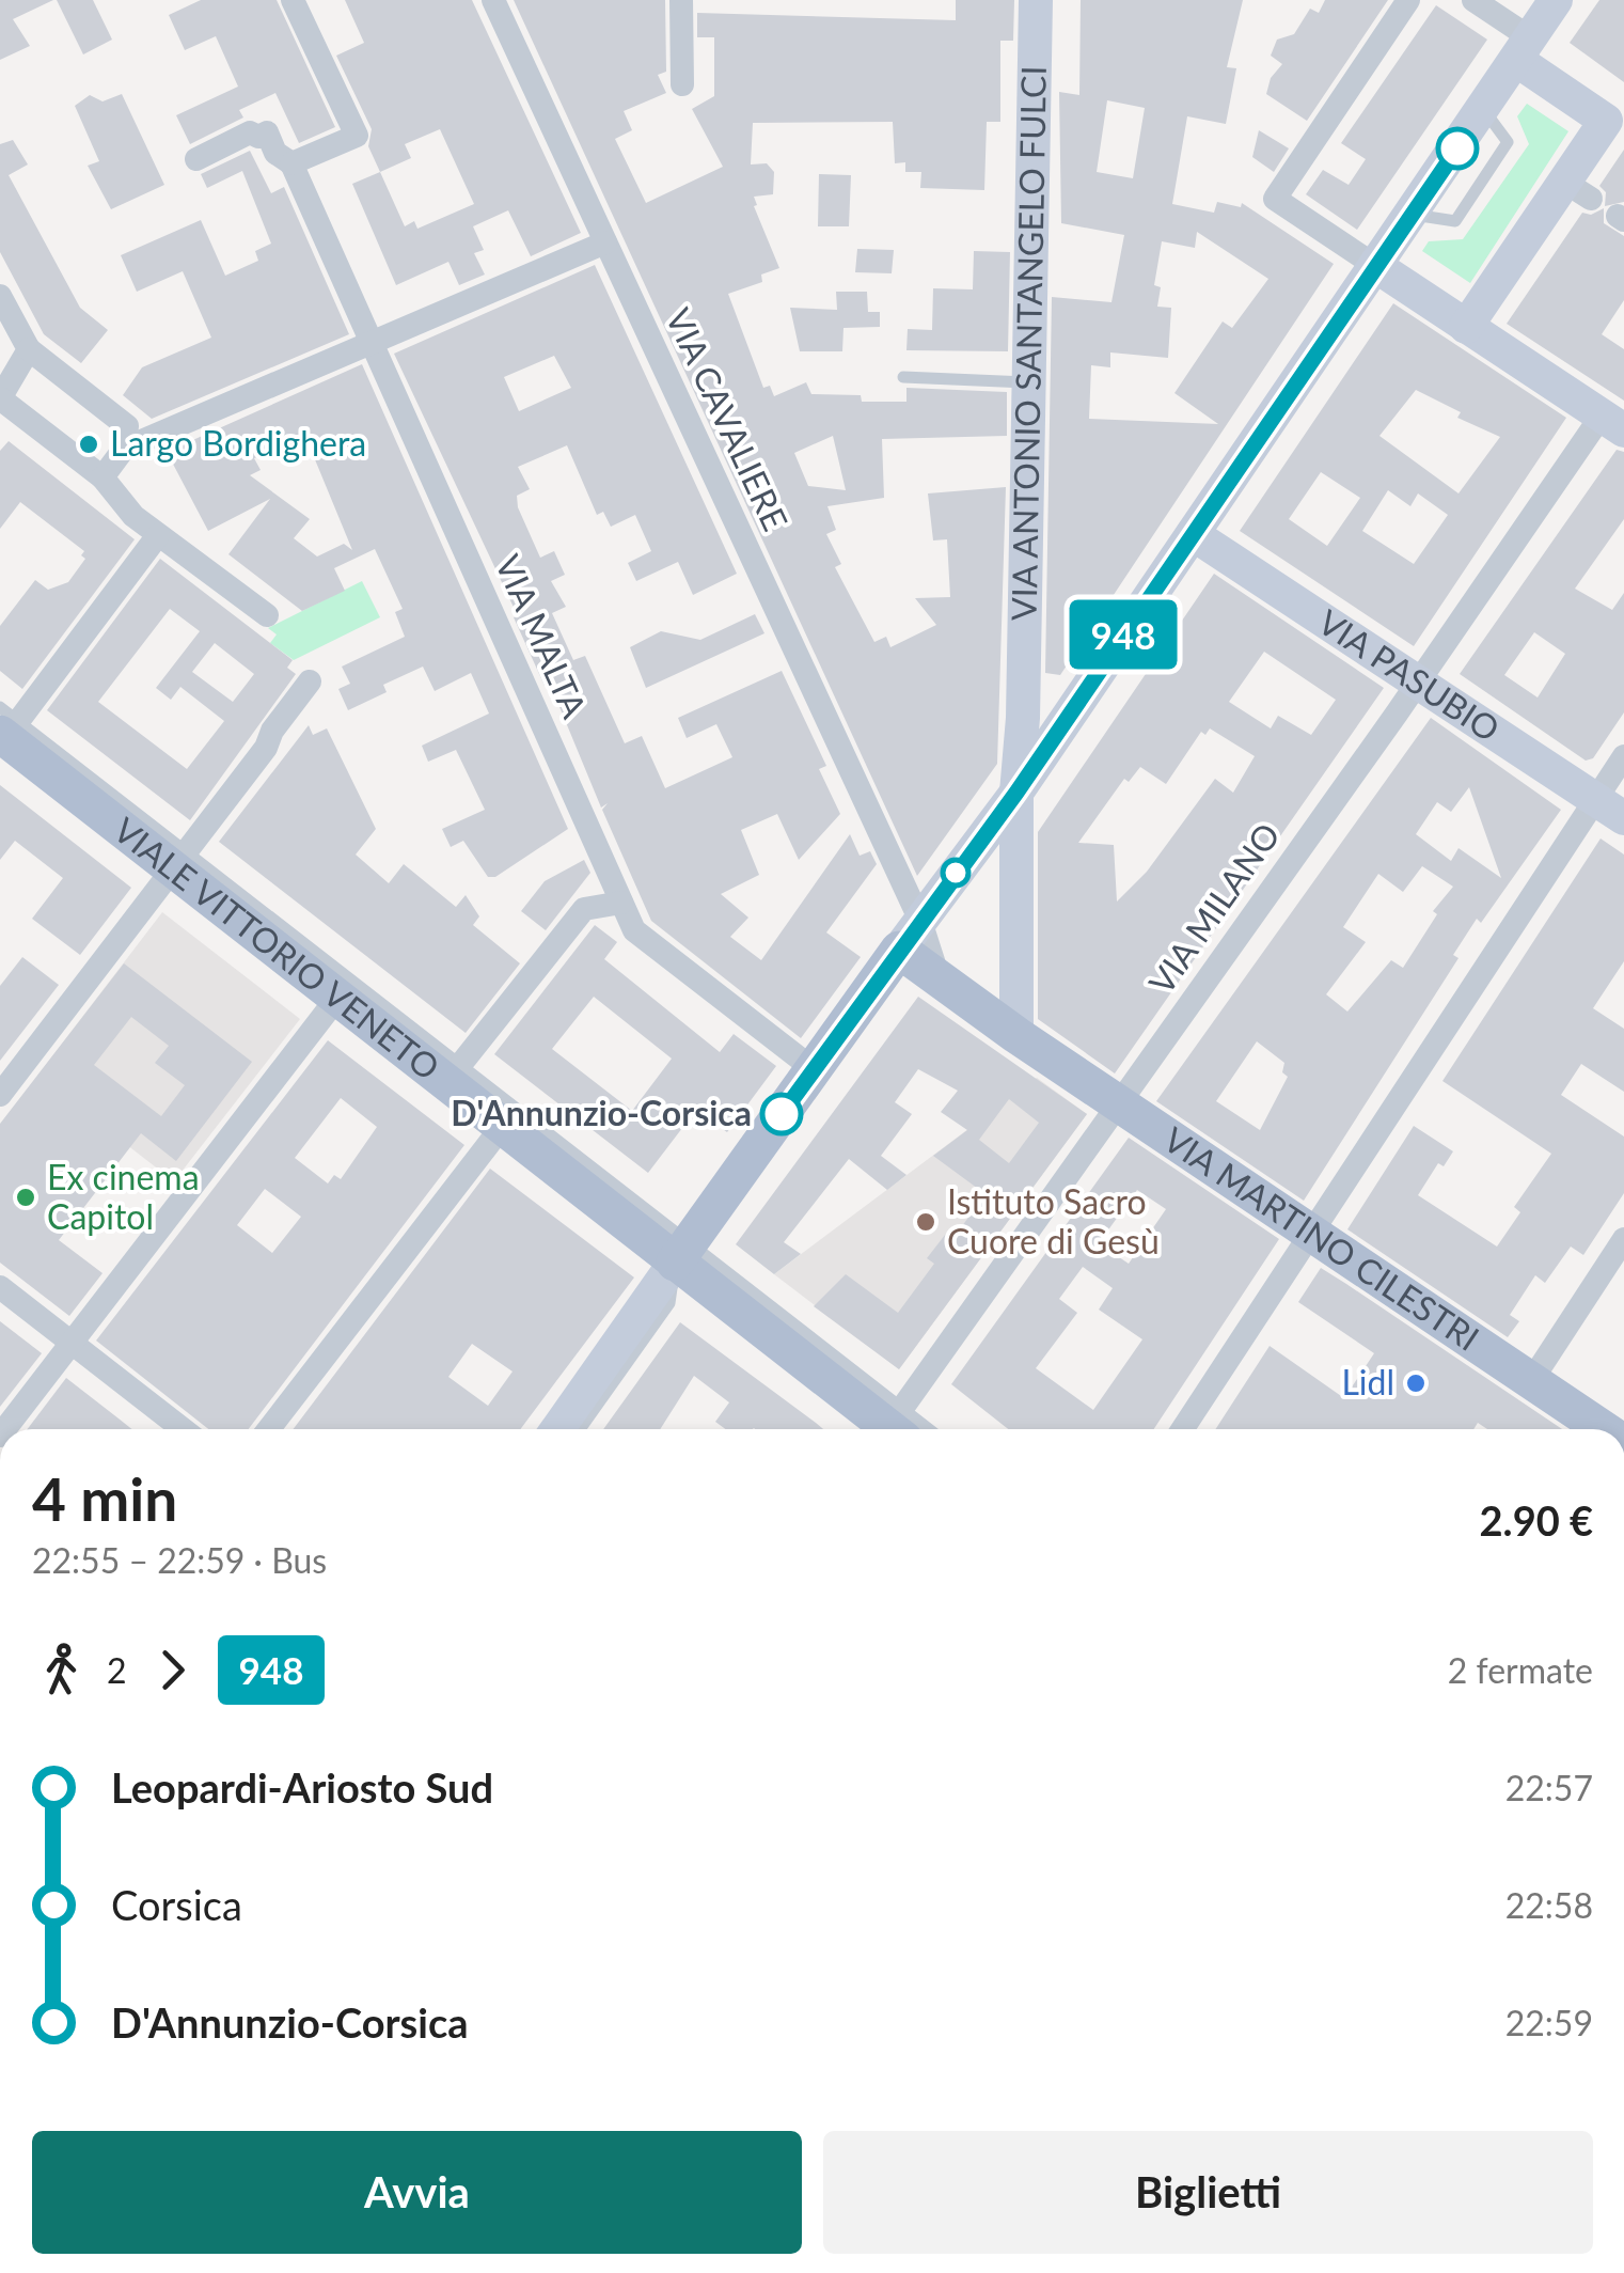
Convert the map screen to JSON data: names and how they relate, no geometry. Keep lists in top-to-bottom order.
{
  "streets": {
    "main road": [
      "VIA ANTONIO SANTANGELO FULCI",
      "VIA PASUBIO",
      "VIALE VITTORIO VENETO",
      "VIA MARTINO CILESTRI"
    ],
    "street": ["VIA CAVALIERE", "VIA MALTA", "VIA MILANO"]
  },
  "crossings": [
    ["VIA ANTONIO SANTANGELO FULCI", "VIA MARTINO CILESTRI"],
    ["VIA CAVALIERE", "VIA MARTINO CILESTRI"],
    ["VIA PASUBIO", "VIA MILANO"],
    ["VIA MILANO", "VIALE VITTORIO VENETO"],
    ["VIA MILANO", "VIA MARTINO CILESTRI"]
  ],
  "places": [
    "Largo Bordighera",
    "D'Annunzio-Corsica",
    "Ex cinema Capitol",
    "Istituto Sacro Cuore di Gesù",
    "Lidl"
  ],
  "lines": ["bus line 948"],
  "page": {
    "on_map": "948",
    "heading": ["4 min", "22:55 – 22:59 · Bus", "2.90 €"],
    "legs": ["2", "948", "2 fermate"],
    "list": [
      {
        "name": "Leopardi-Ariosto Sud",
        "value": "22:57"
      },
      {
        "name": "Corsica",
        "value": "22:58"
      },
      {
        "name": "D'Annunzio-Corsica",
        "value": "22:59"
      }
    ],
    "buttons": ["Avvia", "Biglietti"]
  }
}
